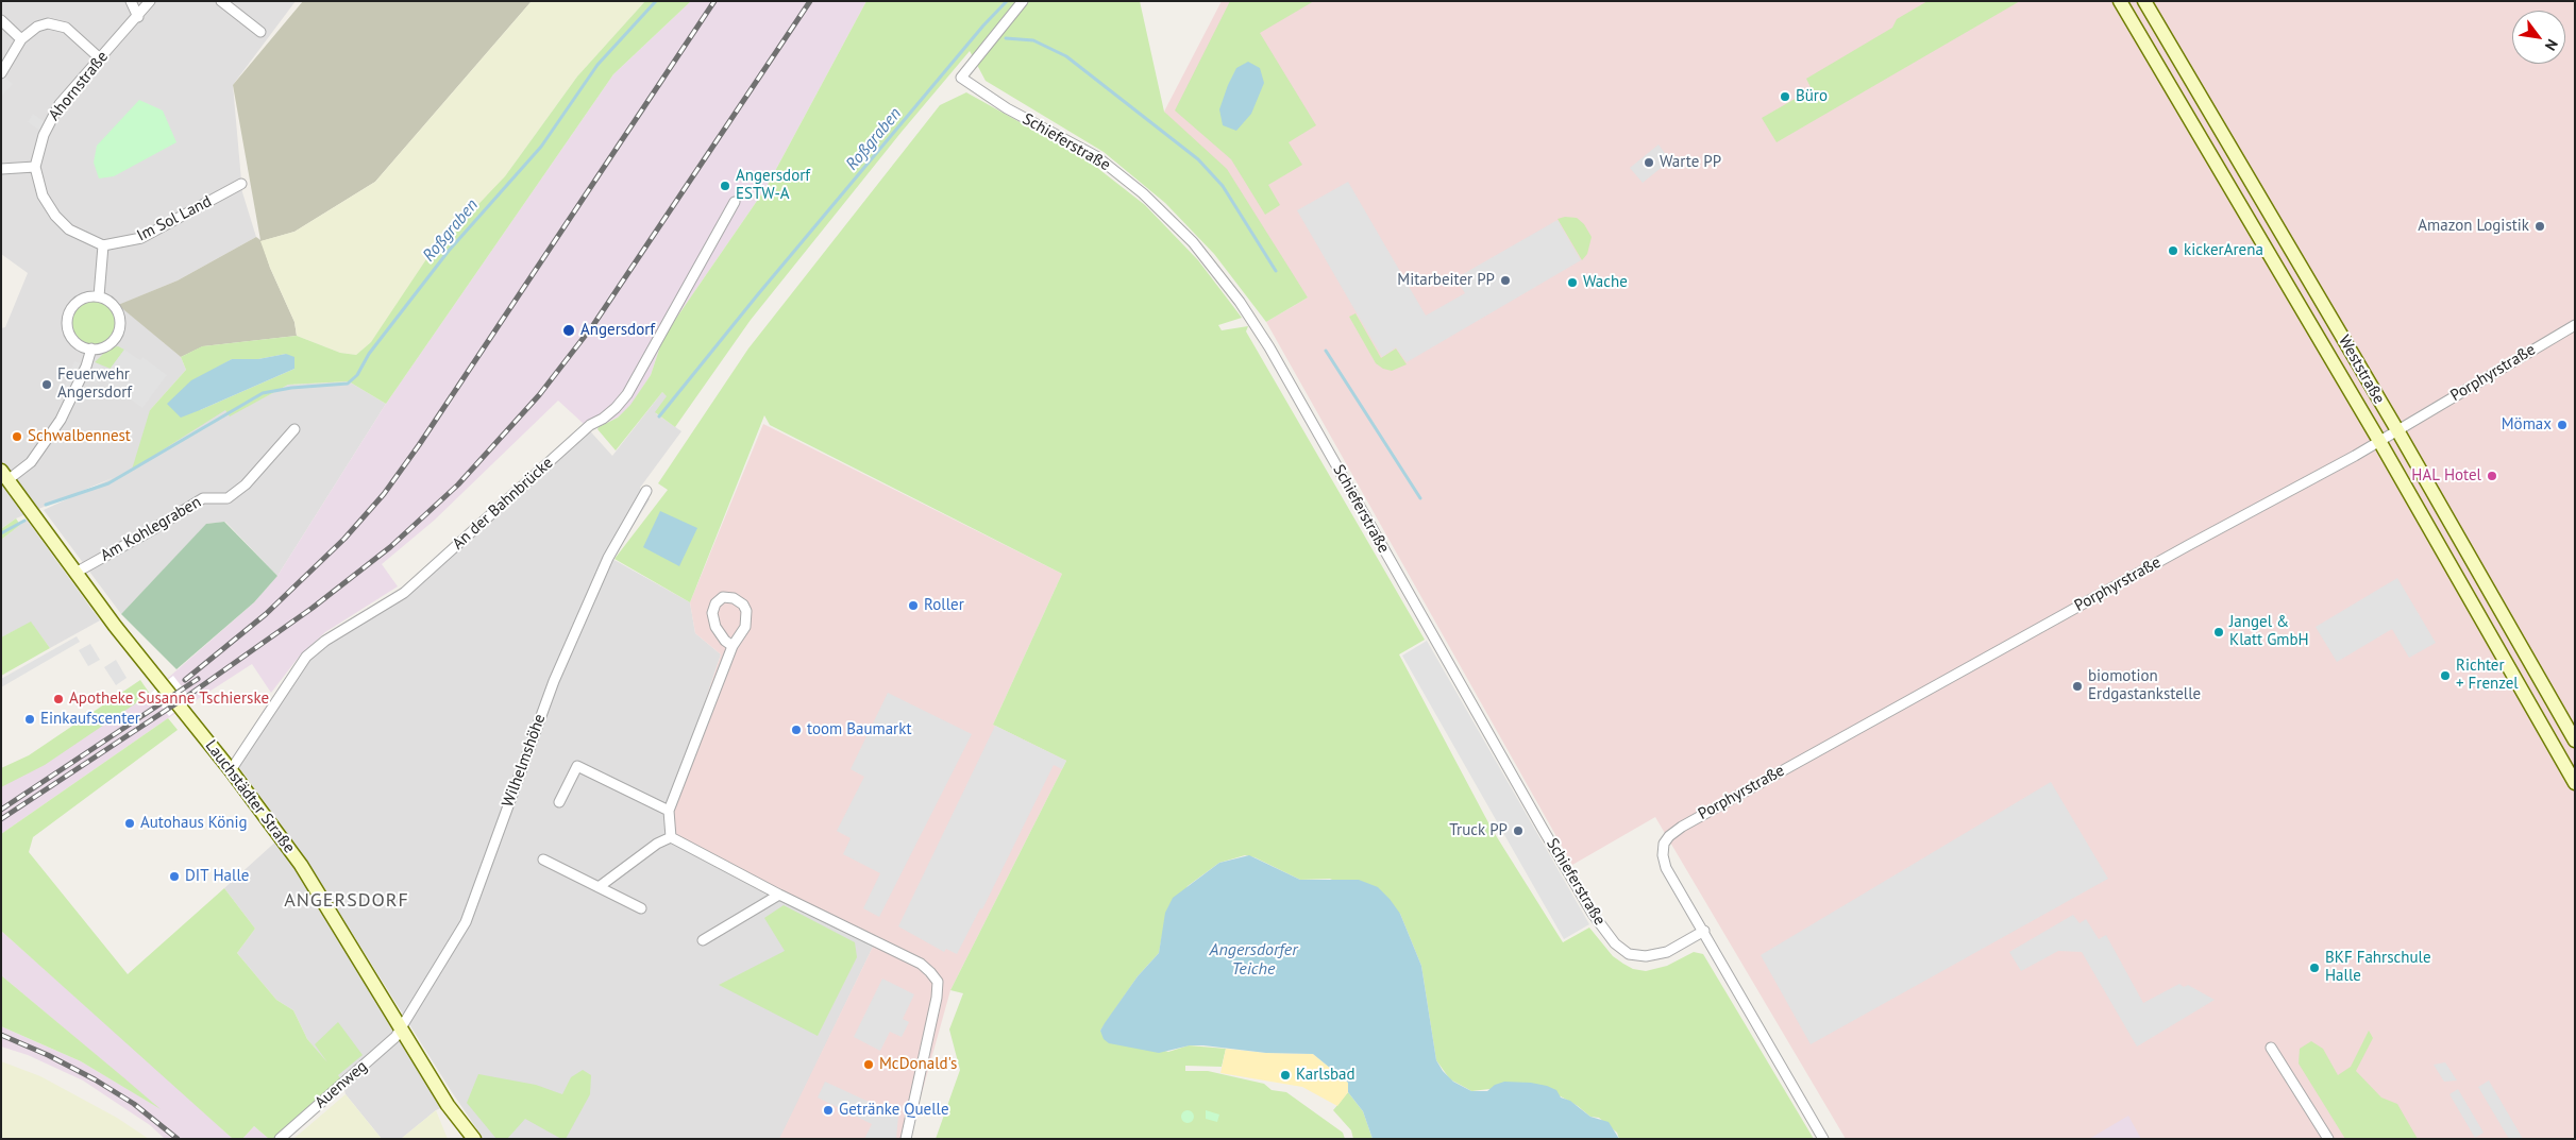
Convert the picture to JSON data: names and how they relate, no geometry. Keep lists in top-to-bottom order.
{
  "streets": {
    "main road": ["Weststraße", "Lauchstädter Straße"],
    "street": [
      "Ahornstraße",
      "Schieferstraße",
      "Im Sol Land",
      "Porphyrstraße",
      "An der Bahnbrücke",
      "Am Kohlegraben",
      "Wilhelmshöhe",
      "Auenweg"
    ]
  },
  "crossings": [
    ["Schieferstraße", "Porphyrstraße"],
    ["Weststraße", "Porphyrstraße"],
    ["An der Bahnbrücke", "Lauchstädter Straße"],
    ["Am Kohlegraben", "Lauchstädter Straße"],
    ["Wilhelmshöhe", "Lauchstädter Straße"],
    ["Wilhelmshöhe", "Auenweg"],
    ["Lauchstädter Straße", "Auenweg"]
  ],
  "districts": ["ANGERSDORF"],
  "water": ["Roßgraben", "Angersdorfer Teiche"],
  "places": [
    "Büro",
    "Warte PP",
    "Angersdorf ESTW-A",
    "Amazon Logistik",
    "kickerArena",
    "Mitarbeiter PP",
    "Wache",
    "Angersdorf",
    "Feuerwehr Angersdorf",
    "Mömax",
    "Schwalbennest",
    "HAL Hotel",
    "Roller",
    "Jangel & Klatt GmbH",
    "Richter + Frenzel",
    "biomotion Erdgastankstelle",
    "Apotheke Susanne Tschierske",
    "Einkaufscenter",
    "toom Baumarkt",
    "Autohaus König",
    "Truck PP",
    "DIT Halle",
    "BKF Fahrschule Halle",
    "McDonald's",
    "Karlsbad",
    "Getränke Quelle"
  ],
  "north": "bottom right"
}
